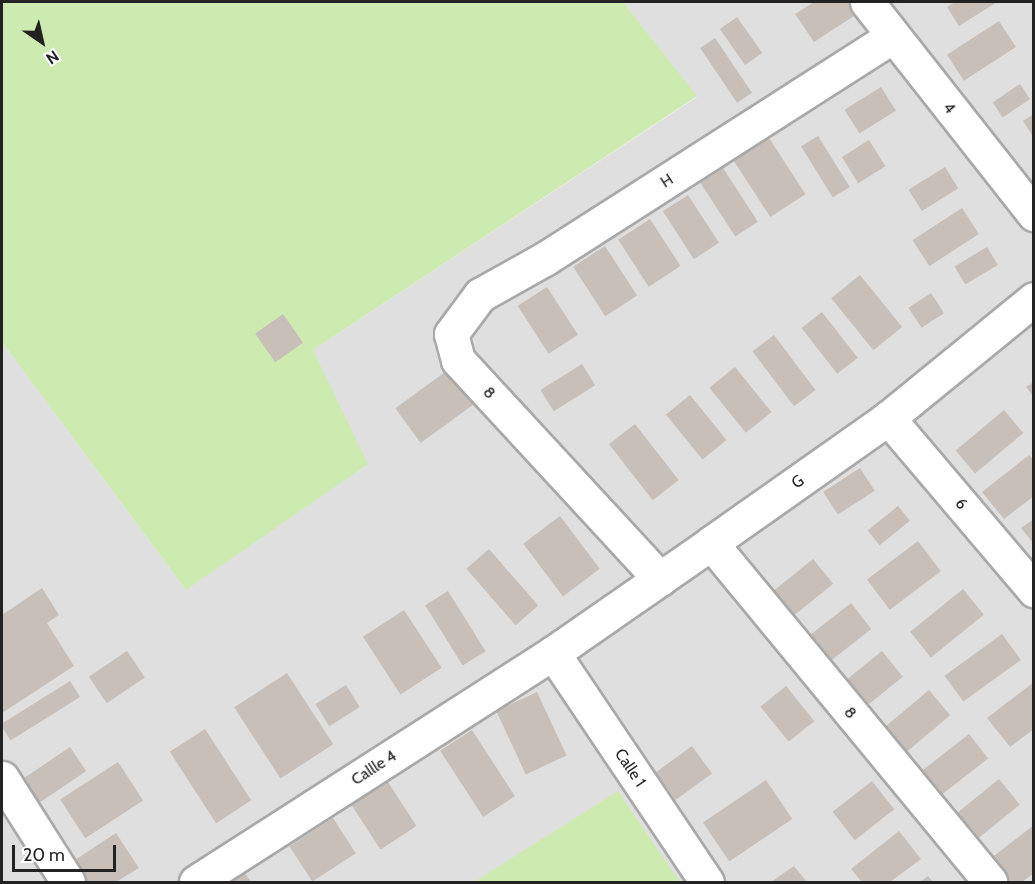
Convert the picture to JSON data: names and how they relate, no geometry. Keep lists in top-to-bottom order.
{
  "streets": {
    "street": [
      "4",
      "H",
      "8",
      "G",
      "6",
      "Callle 4",
      "Calle 1"
    ]
  },
  "crossings": [
    ["4", "H"],
    ["H", "8"],
    ["8", "G"],
    ["G", "6"],
    ["G", "Callle 4"],
    ["G", "Calle 1"],
    ["Callle 4", "Calle 1"]
  ],
  "scale_bar": "20 m",
  "north": "bottom right"
}
